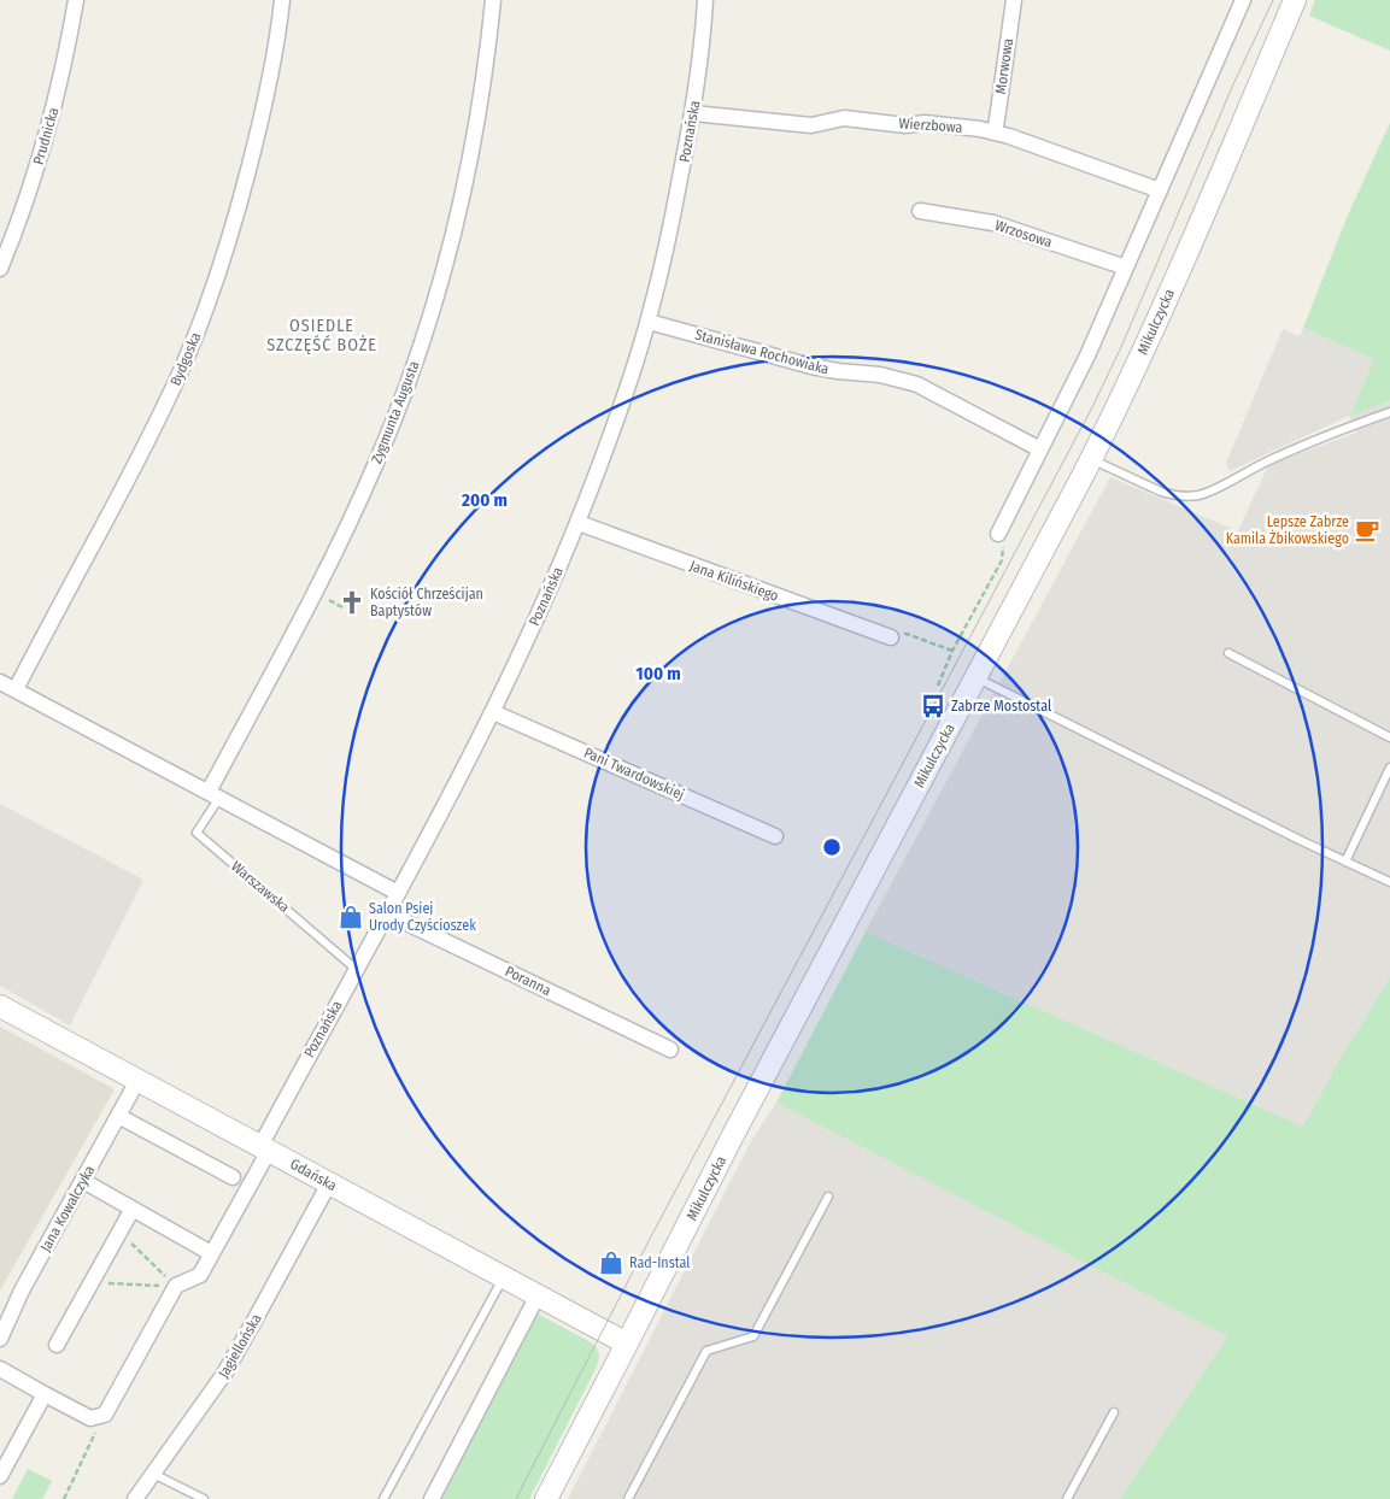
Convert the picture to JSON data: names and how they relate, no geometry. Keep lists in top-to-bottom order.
{
  "streets": {
    "main road": ["Mikulczycka", "Gdańska"],
    "street": [
      "Morwowa",
      "Wierzbowa",
      "Poznańska",
      "Prudnicka",
      "Wrzosowa",
      "Stanisława Rochowiaka",
      "Bydgoska",
      "Zygmunta Augusta",
      "Jana Kilińskiego",
      "Pani Twardowskiej",
      "Poranna",
      "Jana Kowalczyka",
      "Jagiellońska"
    ],
    "lane": ["Warszawska"]
  },
  "crossings": [
    ["Morwowa", "Wierzbowa"],
    ["Wierzbowa", "Poznańska"],
    ["Poznańska", "Stanisława Rochowiaka"],
    ["Poznańska", "Jana Kilińskiego"],
    ["Poznańska", "Pani Twardowskiej"],
    ["Poznańska", "Warszawska"],
    ["Poznańska", "Poranna"],
    ["Poznańska", "Gdańska"],
    ["Mikulczycka", "Gdańska"],
    ["Zygmunta Augusta", "Warszawska"],
    ["Gdańska", "Jana Kowalczyka"],
    ["Gdańska", "Jagiellońska"]
  ],
  "districts": ["OSIEDLE SZCZĘŚĆ BOŻE"],
  "places": {
    "cafe": ["Lepsze Zabrze Kamila Żbikowskiego"],
    "church": ["Kościół Chrześcijan Baptystów"],
    "bus stop": ["Zabrze Mostostal"],
    "shop": ["Salon Psiej Urody Czyścioszek", "Rad-Instal"]
  },
  "rings": ["200 m", "100 m"]
}
